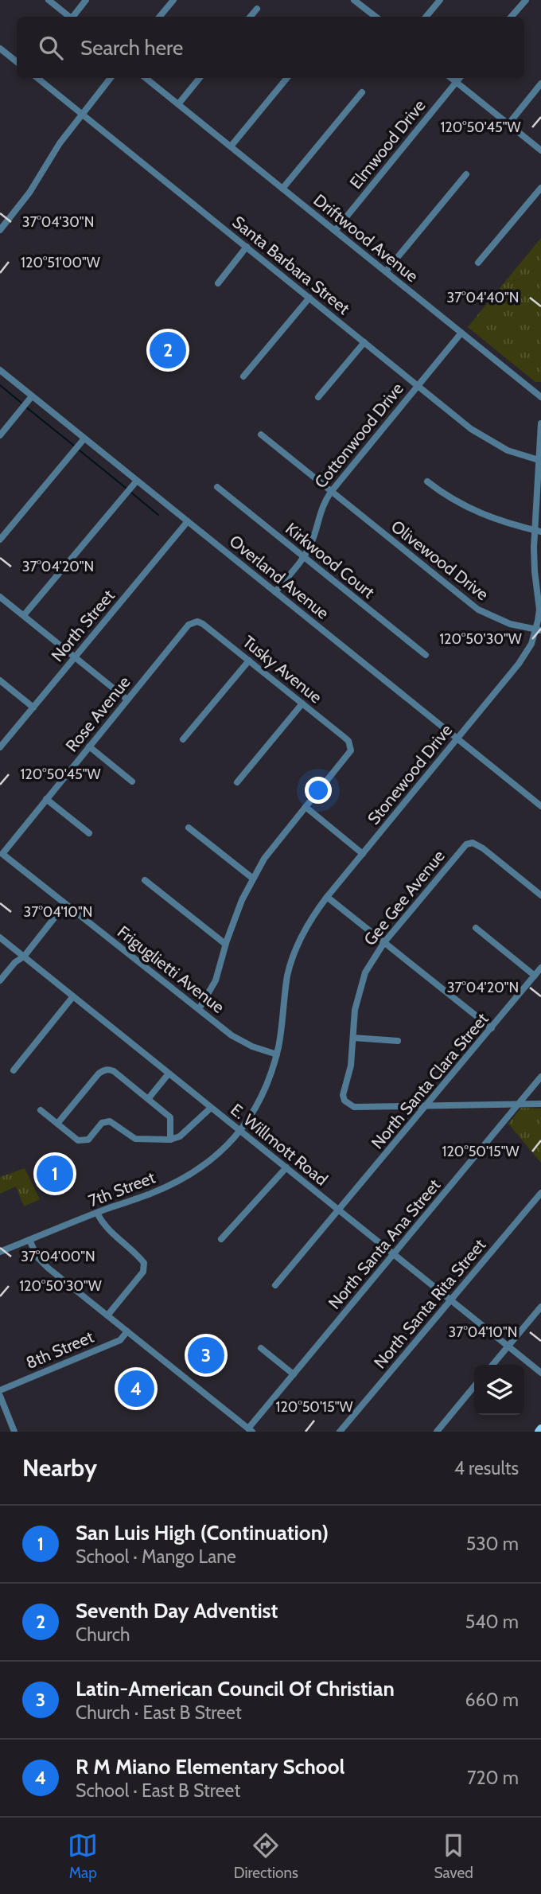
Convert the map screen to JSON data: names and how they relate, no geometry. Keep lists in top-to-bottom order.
{
  "streets": {
    "street": [
      "Elmwood Drive",
      "Driftwood Avenue",
      "Santa Barbara Street",
      "Cottonwood Drive",
      "Kirkwood Court",
      "Olivewood Drive",
      "Overland Avenue",
      "North Street",
      "Tusky Avenue",
      "Rose Avenue",
      "Stonewood Drive",
      "Gee Gee Avenue",
      "Friguglietti Avenue",
      "North Santa Clara Street",
      "E. Willmott Road",
      "7th Street",
      "North Santa Ana Street",
      "North Santa Rita Street",
      "8th Street"
    ]
  },
  "crossings": [
    ["Elmwood Drive", "Driftwood Avenue"],
    ["Driftwood Avenue", "Cottonwood Drive"],
    ["Santa Barbara Street", "Cottonwood Drive"],
    ["Santa Barbara Street", "Stonewood Drive"],
    ["Cottonwood Drive", "Kirkwood Court"],
    ["Cottonwood Drive", "Olivewood Drive"],
    ["Cottonwood Drive", "Overland Avenue"],
    ["Olivewood Drive", "Stonewood Drive"],
    ["Overland Avenue", "North Street"],
    ["Overland Avenue", "Stonewood Drive"],
    ["Tusky Avenue", "Rose Avenue"],
    ["Rose Avenue", "Friguglietti Avenue"],
    ["Stonewood Drive", "Friguglietti Avenue"],
    ["Stonewood Drive", "E. Willmott Road"],
    ["Stonewood Drive", "7th Street"],
    ["Gee Gee Avenue", "North Santa Clara Street"],
    ["North Santa Clara Street", "E. Willmott Road"],
    ["E. Willmott Road", "7th Street"],
    ["E. Willmott Road", "North Santa Ana Street"],
    ["E. Willmott Road", "North Santa Rita Street"]
  ],
  "page": {
    "search": "Search here",
    "pins": [
      "2",
      "1",
      "3",
      "4"
    ],
    "heading": ["Nearby", "4 results"],
    "list": [
      {
        "mark": "1",
        "name": "San Luis High (Continuation)",
        "note": "School · Mango Lane",
        "value": "530 m"
      },
      {
        "mark": "2",
        "name": "Seventh Day Adventist",
        "note": "Church",
        "value": "540 m"
      },
      {
        "mark": "3",
        "name": "Latin-American Council Of Christian",
        "note": "Church · East B Street",
        "value": "660 m"
      },
      {
        "mark": "4",
        "name": "R M Miano Elementary School",
        "note": "School · East B Street",
        "value": "720 m"
      }
    ],
    "nav": ["Map", "Directions", "Saved"]
  },
  "coordinates": [
    "120°50'45\"W",
    "37°04'30\"N",
    "120°51'00\"W",
    "37°04'40\"N",
    "37°04'20\"N",
    "120°50'30\"W",
    "37°04'10\"N",
    "120°50'15\"W",
    "37°04'00\"N"
  ]
}
